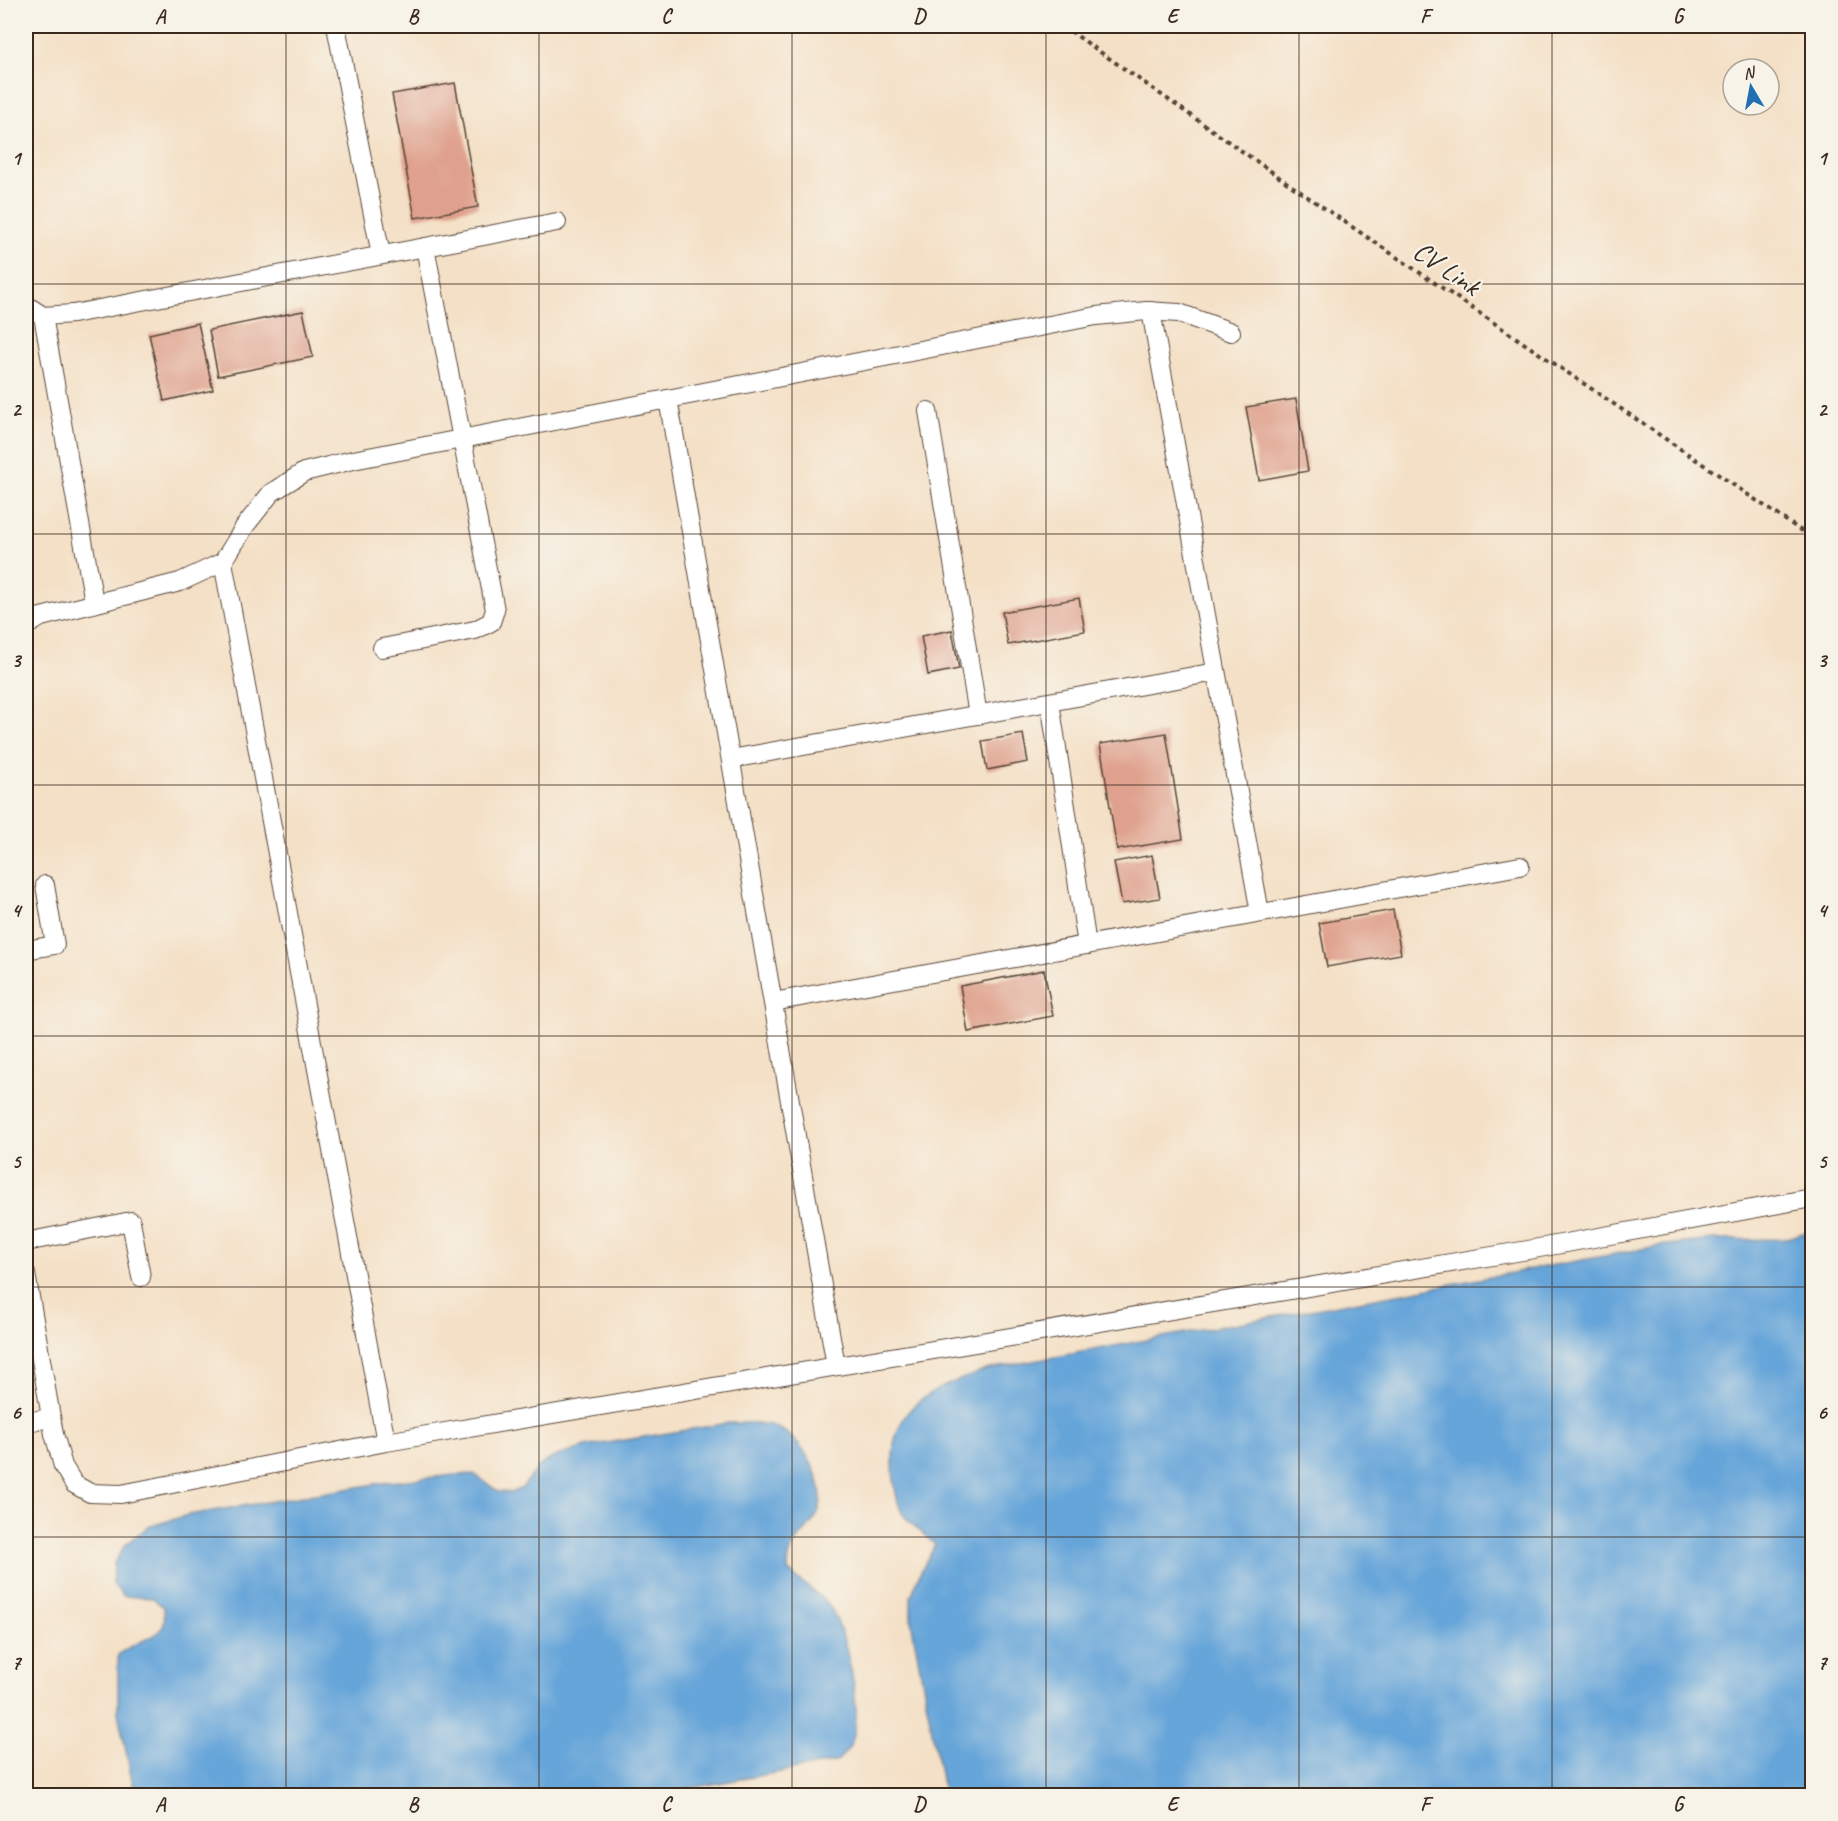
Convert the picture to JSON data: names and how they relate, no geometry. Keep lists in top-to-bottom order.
{
  "streets": {
    "path": ["CV Link"]
  },
  "north": "top",
  "grid": {
    "columns": [
      "A",
      "B",
      "C",
      "D",
      "E",
      "F",
      "G"
    ],
    "rows": [
      "1",
      "2",
      "3",
      "4",
      "5",
      "6",
      "7"
    ]
  }
}
